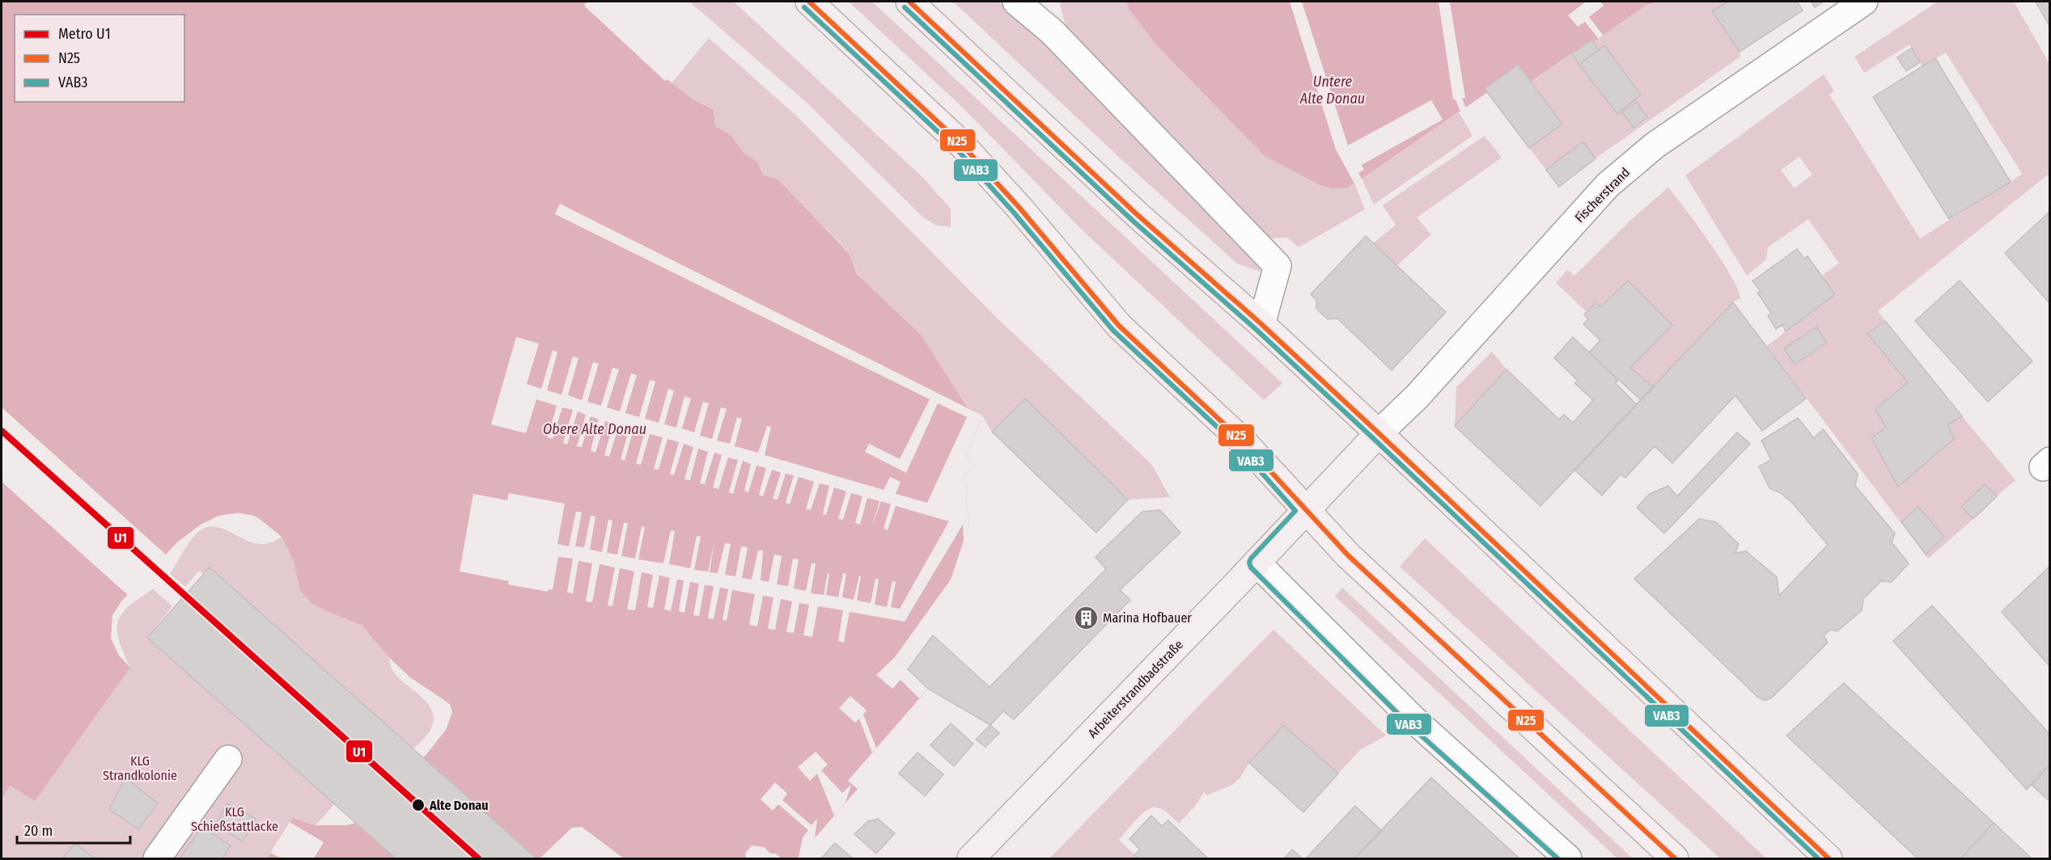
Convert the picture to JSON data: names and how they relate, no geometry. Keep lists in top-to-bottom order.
{
  "streets": {
    "main road": ["Arbeiterstrandbadstraße"],
    "street": ["Fischerstrand"]
  },
  "crossings": [
    ["Fischerstrand", "Arbeiterstrandbadstraße"]
  ],
  "water": ["Untere Alte Donau", "Obere Alte Donau"],
  "parks": ["KLG Strandkolonie", "KLG Schießstattlacke"],
  "places": {
    "building": ["Marina Hofbauer"],
    "other": ["Alte Donau"]
  },
  "lines": ["transit line N25", "transit line VAB3", "metro line U1"],
  "legend": ["Metro U1", "N25", "VAB3"],
  "scale_bar": "20 m"
}
